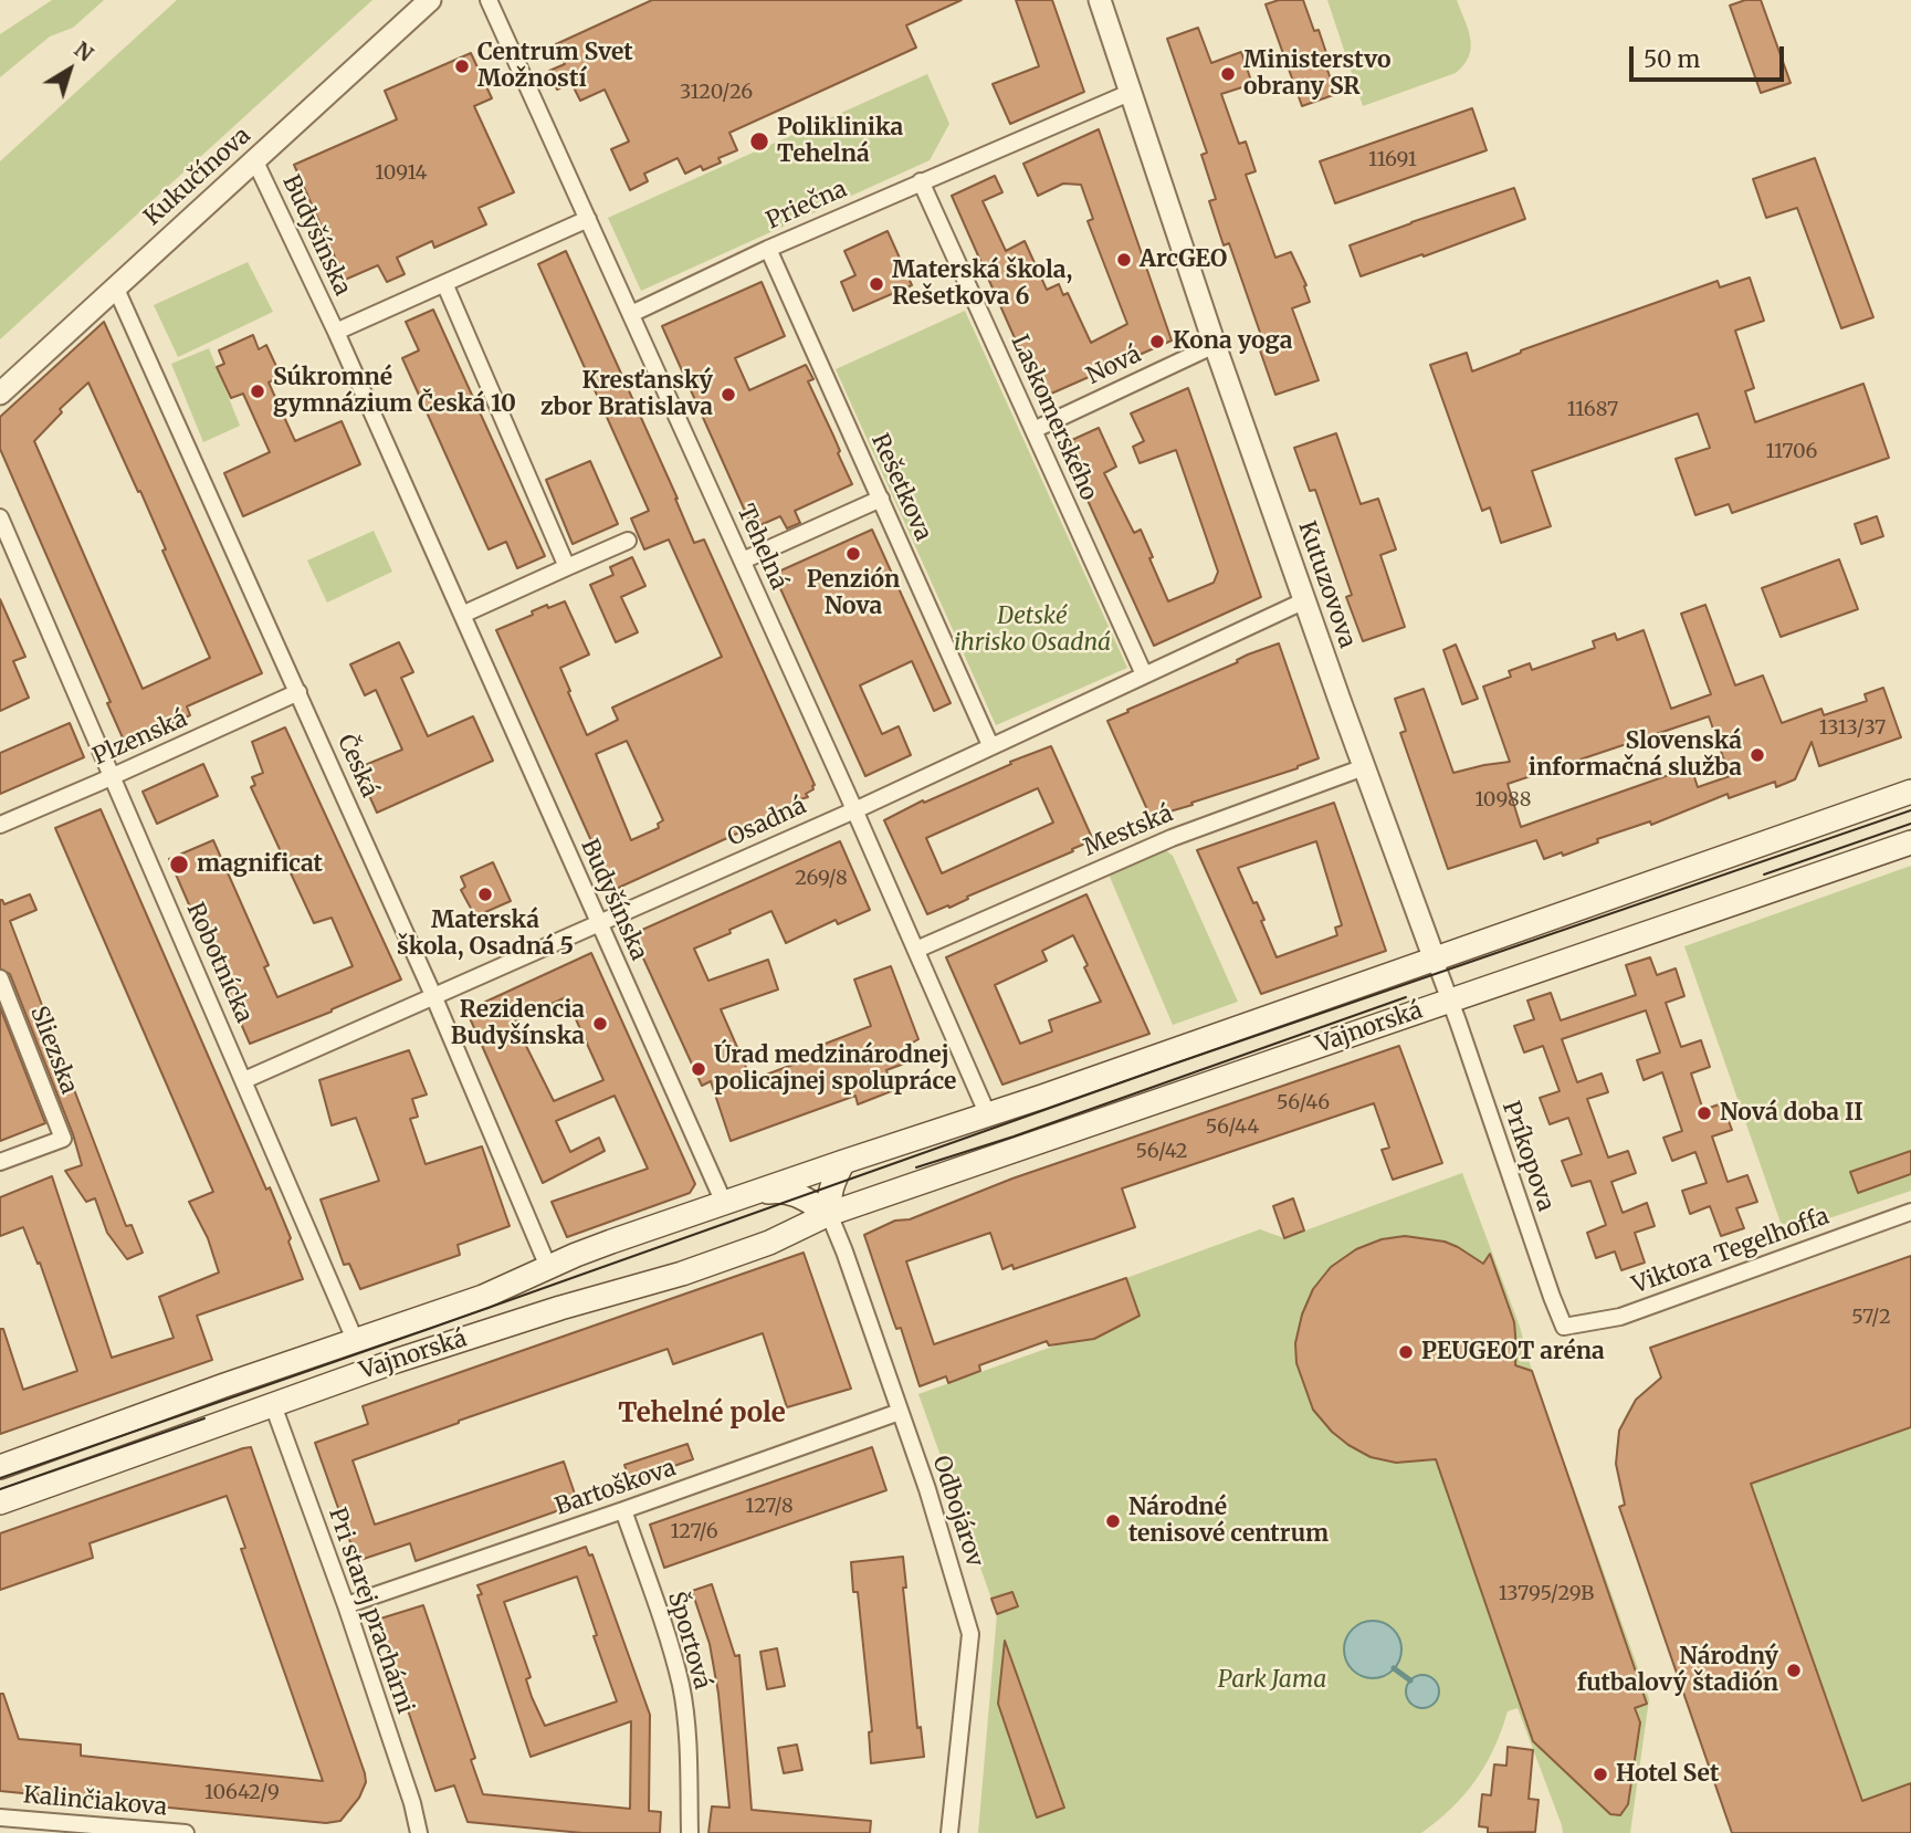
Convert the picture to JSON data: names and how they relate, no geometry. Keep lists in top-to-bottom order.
{
  "streets": {
    "main road": ["Vajnorská"],
    "street": [
      "Kukučínova",
      "Priečna",
      "Budyšínska",
      "Nová",
      "Laskomerského",
      "Rešetkova",
      "Tehelná",
      "Kutuzovova",
      "Plzenská",
      "Česká",
      "Osadná",
      "Mestská",
      "Robotnícka",
      "Sliezska",
      "Príkopova",
      "Viktora Tegelhoffa",
      "Bartoškova",
      "Odbojárov",
      "Pri starej prachárni",
      "Športová",
      "Kalinčiakova"
    ]
  },
  "crossings": [
    ["Kukučínova", "Budyšínska"],
    ["Kukučínova", "Česká"],
    ["Priečna", "Laskomerského"],
    ["Priečna", "Rešetkova"],
    ["Priečna", "Tehelná"],
    ["Priečna", "Kutuzovova"],
    ["Budyšínska", "Tehelná"],
    ["Budyšínska", "Osadná"],
    ["Budyšínska", "Vajnorská"],
    ["Nová", "Laskomerského"],
    ["Nová", "Kutuzovova"],
    ["Laskomerského", "Osadná"],
    ["Rešetkova", "Osadná"],
    ["Tehelná", "Osadná"],
    ["Tehelná", "Mestská"],
    ["Tehelná", "Vajnorská"],
    ["Kutuzovova", "Osadná"],
    ["Kutuzovova", "Mestská"],
    ["Kutuzovova", "Vajnorská"],
    ["Kutuzovova", "Príkopova"],
    ["Plzenská", "Česká"],
    ["Plzenská", "Robotnícka"],
    ["Česká", "Osadná"],
    ["Česká", "Vajnorská"],
    ["Osadná", "Robotnícka"],
    ["Robotnícka", "Vajnorská"],
    ["Vajnorská", "Príkopova"],
    ["Vajnorská", "Odbojárov"],
    ["Vajnorská", "Pri starej prachárni"],
    ["Príkopova", "Viktora Tegelhoffa"],
    ["Bartoškova", "Odbojárov"],
    ["Bartoškova", "Pri starej prachárni"],
    ["Bartoškova", "Športová"]
  ],
  "districts": ["Tehelné pole"],
  "parks": ["Detské ihrisko Osadná", "Park Jama"],
  "places": [
    "Centrum Svet Možností",
    "Ministerstvo obrany SR",
    "Poliklinika Tehelná",
    "ArcGEO",
    "Materská škola, Rešetkova 6",
    "Kona yoga",
    "Súkromné gymnázium Česká 10",
    "Kresťanský zbor Bratislava",
    "Penzión Nova",
    "Slovenská informačná služba",
    "magnificat",
    "Materská škola, Osadná 5",
    "Rezidencia Budyšínska",
    "Úrad medzinárodnej policajnej spolupráce",
    "Nová doba II",
    "PEUGEOT aréna",
    "Národné tenisové centrum",
    "Národný futbalový štadión",
    "Hotel Set"
  ],
  "house_numbers": [
    "3120/26",
    "11691",
    "10914",
    "11687",
    "11706",
    "1313/37",
    "10988",
    "269/8",
    "56/46",
    "56/44",
    "56/42",
    "57/2",
    "127/8",
    "127/6",
    "13795/29B",
    "10642/9"
  ],
  "scale_bar": "50 m",
  "north": "top right"
}
